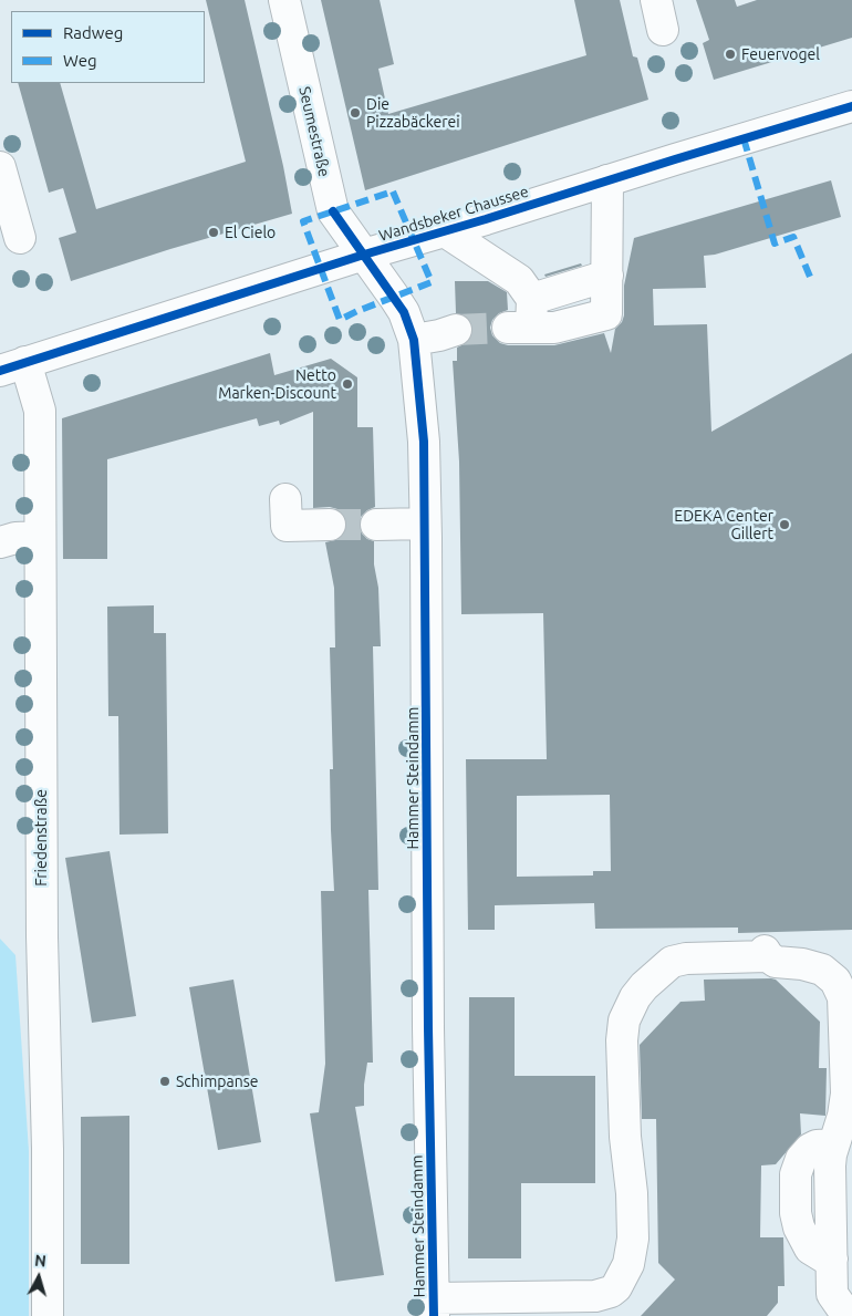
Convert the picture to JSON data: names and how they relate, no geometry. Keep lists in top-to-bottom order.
{
  "streets": {
    "street": [
      "Seumestraße",
      "Wandsbeker Chaussee",
      "Hammer Steindamm",
      "Friedenstraße"
    ]
  },
  "crossings": [
    ["Seumestraße", "Wandsbeker Chaussee"],
    ["Seumestraße", "Hammer Steindamm"],
    ["Wandsbeker Chaussee", "Hammer Steindamm"],
    ["Wandsbeker Chaussee", "Friedenstraße"]
  ],
  "places": [
    "Feuervogel",
    "Die Pizzabäckerei",
    "El Cielo",
    "Netto Marken-Discount",
    "EDEKA Center Gillert",
    "Schimpanse"
  ],
  "legend": ["Radweg", "Weg"],
  "north": "top"
}
